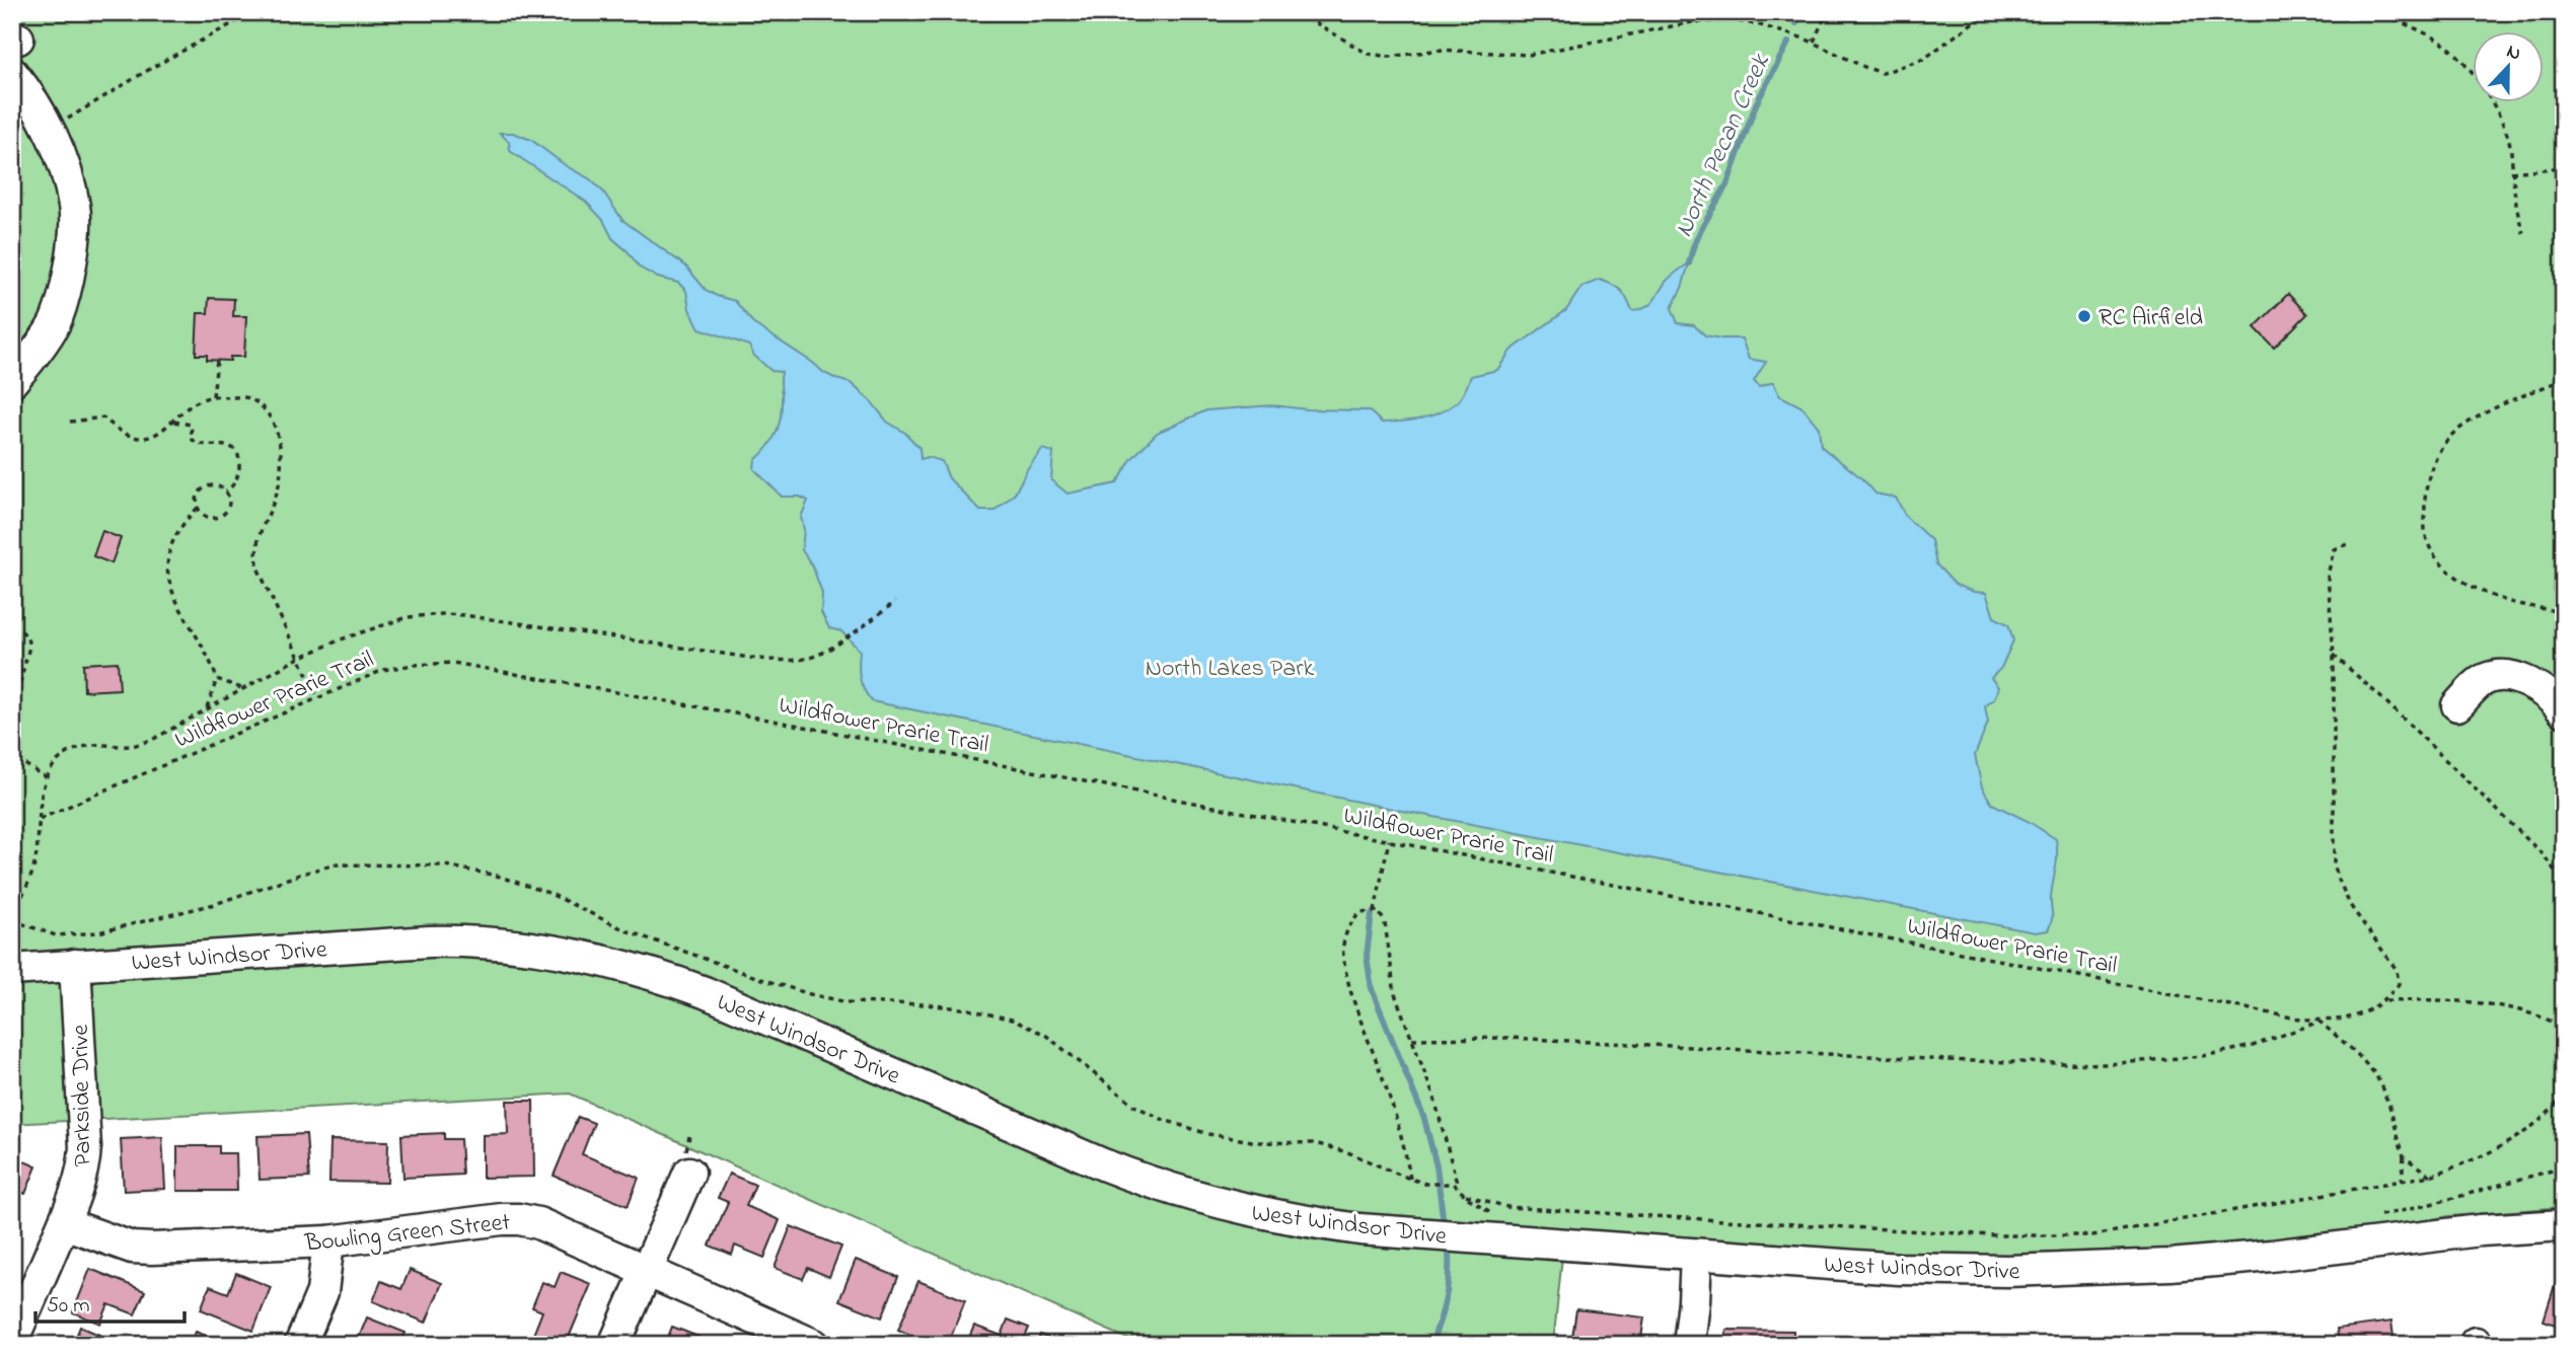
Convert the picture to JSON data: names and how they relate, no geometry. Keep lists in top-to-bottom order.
{
  "streets": {
    "street": ["West Windsor Drive", "Parkside Drive", "Bowling Green Street"],
    "path": ["Wildflower Prarie Trail"]
  },
  "crossings": [
    ["West Windsor Drive", "Parkside Drive"],
    ["Parkside Drive", "Bowling Green Street"]
  ],
  "water": ["North Pecan Creek"],
  "parks": ["North Lakes Park"],
  "places": ["RC Airfield"],
  "scale_bar": "50 m",
  "north": "top"
}
